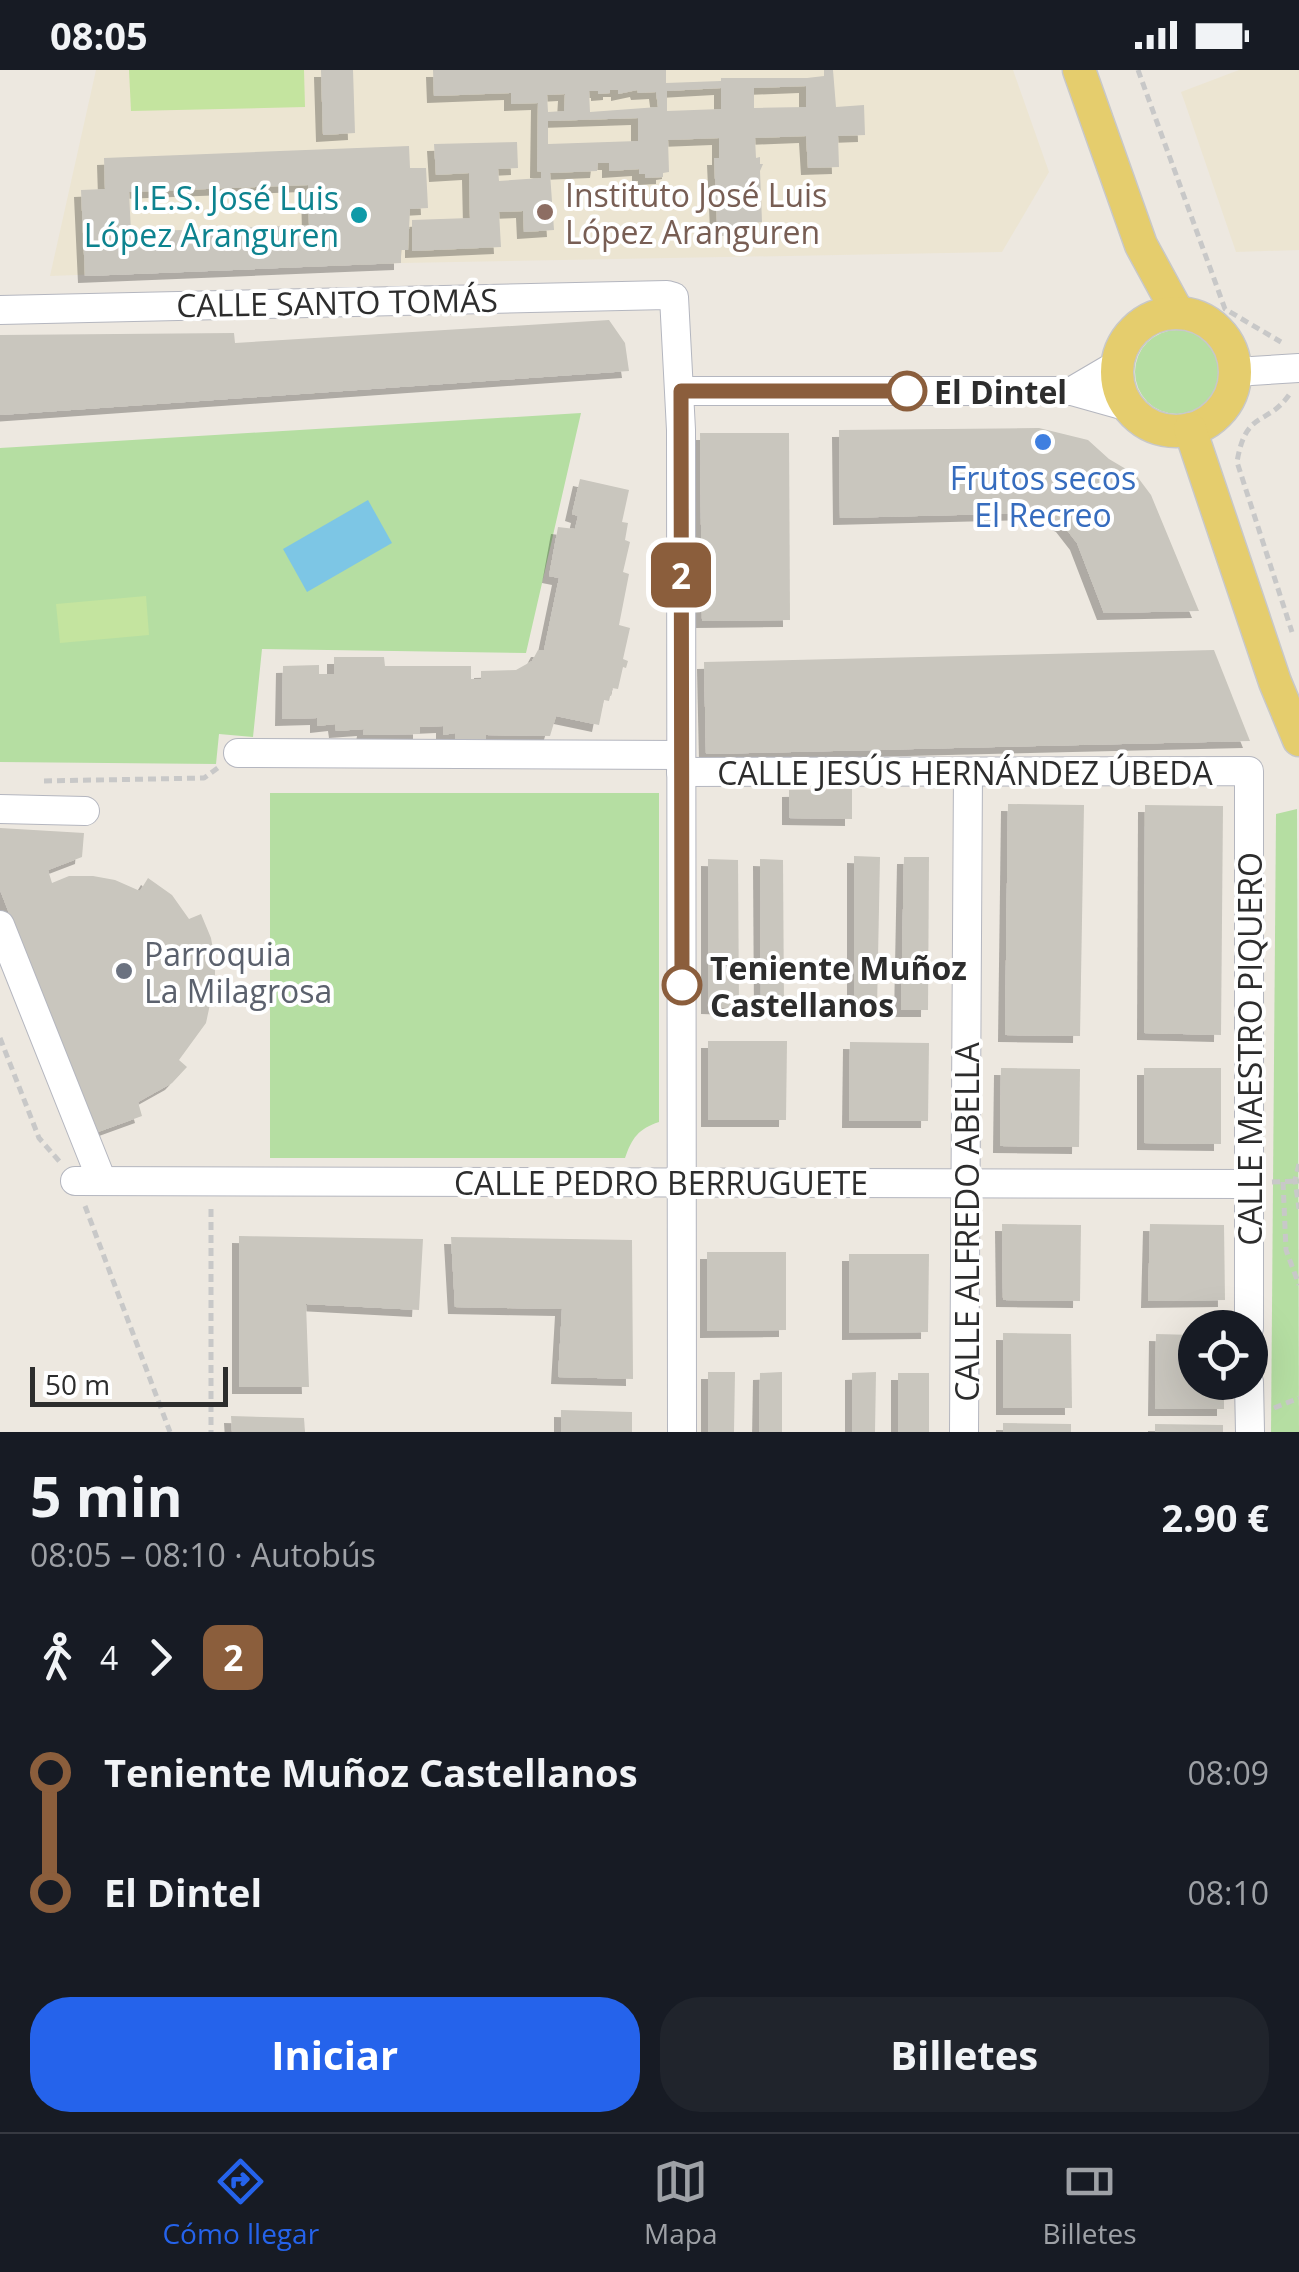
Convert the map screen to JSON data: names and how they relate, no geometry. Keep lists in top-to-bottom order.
{
  "streets": {
    "street": [
      "CALLE SANTO TOMÁS",
      "CALLE JESÚS HERNÁNDEZ ÚBEDA",
      "CALLE MAESTRO PIQUERO",
      "CALLE PEDRO BERRUGUETE",
      "CALLE ALFREDO ABELLA"
    ]
  },
  "crossings": [
    ["CALLE JESÚS HERNÁNDEZ ÚBEDA", "CALLE MAESTRO PIQUERO"],
    ["CALLE JESÚS HERNÁNDEZ ÚBEDA", "CALLE ALFREDO ABELLA"],
    ["CALLE MAESTRO PIQUERO", "CALLE PEDRO BERRUGUETE"],
    ["CALLE PEDRO BERRUGUETE", "CALLE ALFREDO ABELLA"]
  ],
  "places": [
    "Instituto José Luis López Aranguren",
    "I.E.S. José Luis López Aranguren",
    "El Dintel",
    "Frutos secos El Recreo",
    "Parroquia La Milagrosa",
    "Teniente Muñoz Castellanos"
  ],
  "lines": ["bus line 2"],
  "scale_bar": "50 m",
  "page": {
    "status": "08:05",
    "on_map": "2",
    "scale": "50 m",
    "heading": ["5 min", "08:05 – 08:10 · Autobús", "2.90 €"],
    "legs": ["4", "2"],
    "list": [
      {
        "name": "Teniente Muñoz Castellanos",
        "value": "08:09"
      },
      {
        "name": "El Dintel",
        "value": "08:10"
      }
    ],
    "buttons": ["Iniciar", "Billetes"],
    "tabs": ["Cómo llegar", "Mapa", "Billetes"]
  }
}
